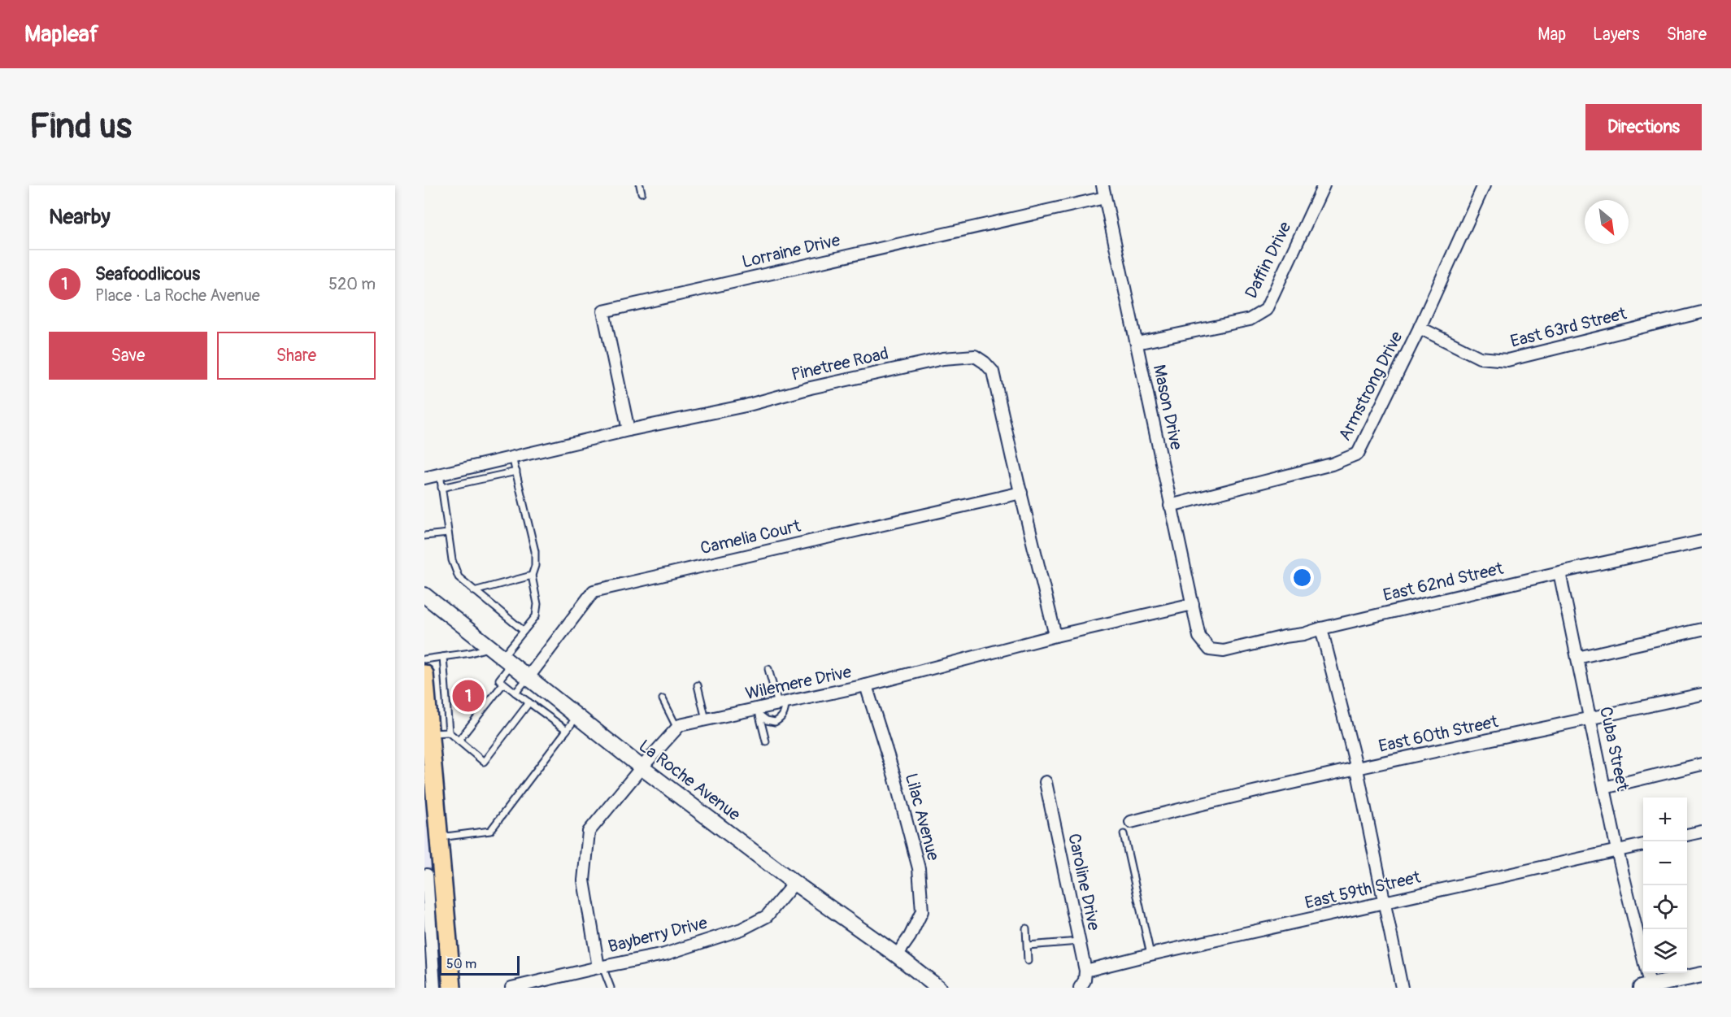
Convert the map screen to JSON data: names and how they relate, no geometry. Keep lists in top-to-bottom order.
{
  "streets": {
    "main road": ["La Roche Avenue"],
    "street": [
      "Lorraine Drive",
      "Daffin Drive",
      "East 63rd Street",
      "Pinetree Road",
      "Armstrong Drive",
      "Mason Drive",
      "Camelia Court",
      "East 62nd Street",
      "Wilemere Drive",
      "East 60th Street",
      "Cuba Street",
      "Lilac Avenue",
      "Caroline Drive",
      "East 59th Street",
      "Bayberry Drive"
    ]
  },
  "crossings": [
    ["Lorraine Drive", "Pinetree Road"],
    ["Lorraine Drive", "Mason Drive"],
    ["Daffin Drive", "Mason Drive"],
    ["East 63rd Street", "Armstrong Drive"],
    ["Pinetree Road", "Camelia Court"],
    ["Pinetree Road", "Wilemere Drive"],
    ["Armstrong Drive", "Mason Drive"],
    ["Mason Drive", "East 62nd Street"],
    ["Mason Drive", "Wilemere Drive"],
    ["Camelia Court", "La Roche Avenue"],
    ["East 62nd Street", "Cuba Street"],
    ["Wilemere Drive", "La Roche Avenue"],
    ["Wilemere Drive", "Lilac Avenue"],
    ["Wilemere Drive", "Bayberry Drive"],
    ["East 60th Street", "Cuba Street"],
    ["Cuba Street", "East 59th Street"],
    ["La Roche Avenue", "Lilac Avenue"],
    ["La Roche Avenue", "Bayberry Drive"],
    ["Caroline Drive", "East 59th Street"]
  ],
  "scale_bar": "50 m",
  "north": "bottom right",
  "page": {
    "header": "Mapleaf",
    "nav": ["Map", "Layers", "Share"],
    "buttons": [
      "Directions",
      ["Save", "Share"]
    ],
    "title": "Find us",
    "heading": "Nearby",
    "list": [
      {
        "mark": "1",
        "name": "Seafoodlicous",
        "note": "Place · La Roche Avenue",
        "value": "520 m"
      }
    ],
    "pins": "1",
    "map_buttons": ["+", "−"],
    "scale": "50 m"
  }
}
